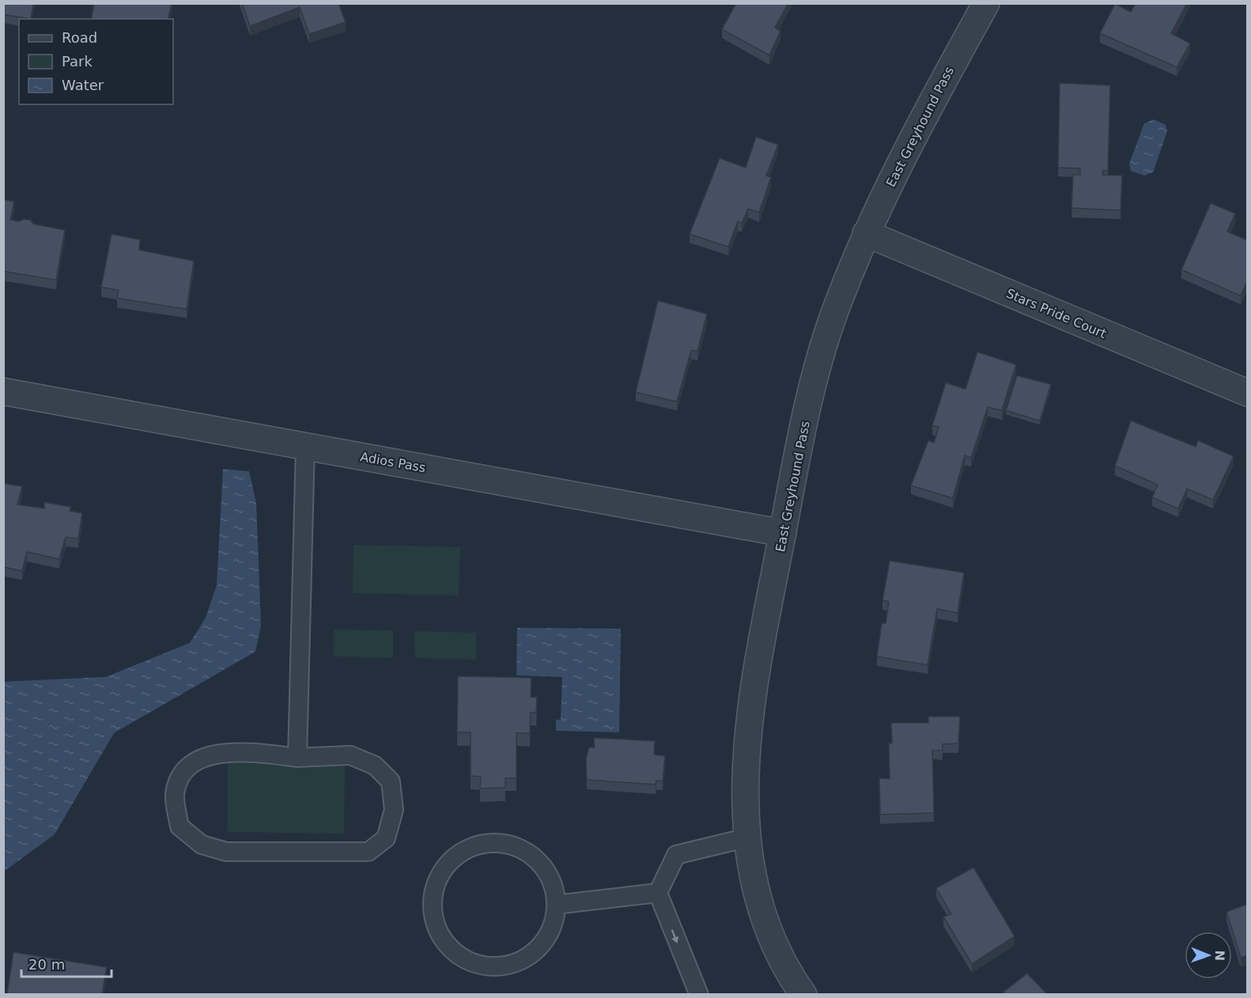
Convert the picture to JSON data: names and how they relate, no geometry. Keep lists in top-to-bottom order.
{
  "streets": {
    "street": ["East Greyhound Pass", "Stars Pride Court", "Adios Pass"]
  },
  "crossings": [
    ["East Greyhound Pass", "Stars Pride Court"],
    ["East Greyhound Pass", "Adios Pass"]
  ],
  "legend": ["Road", "Park", "Water"],
  "scale_bar": "20 m",
  "north": "right"
}
